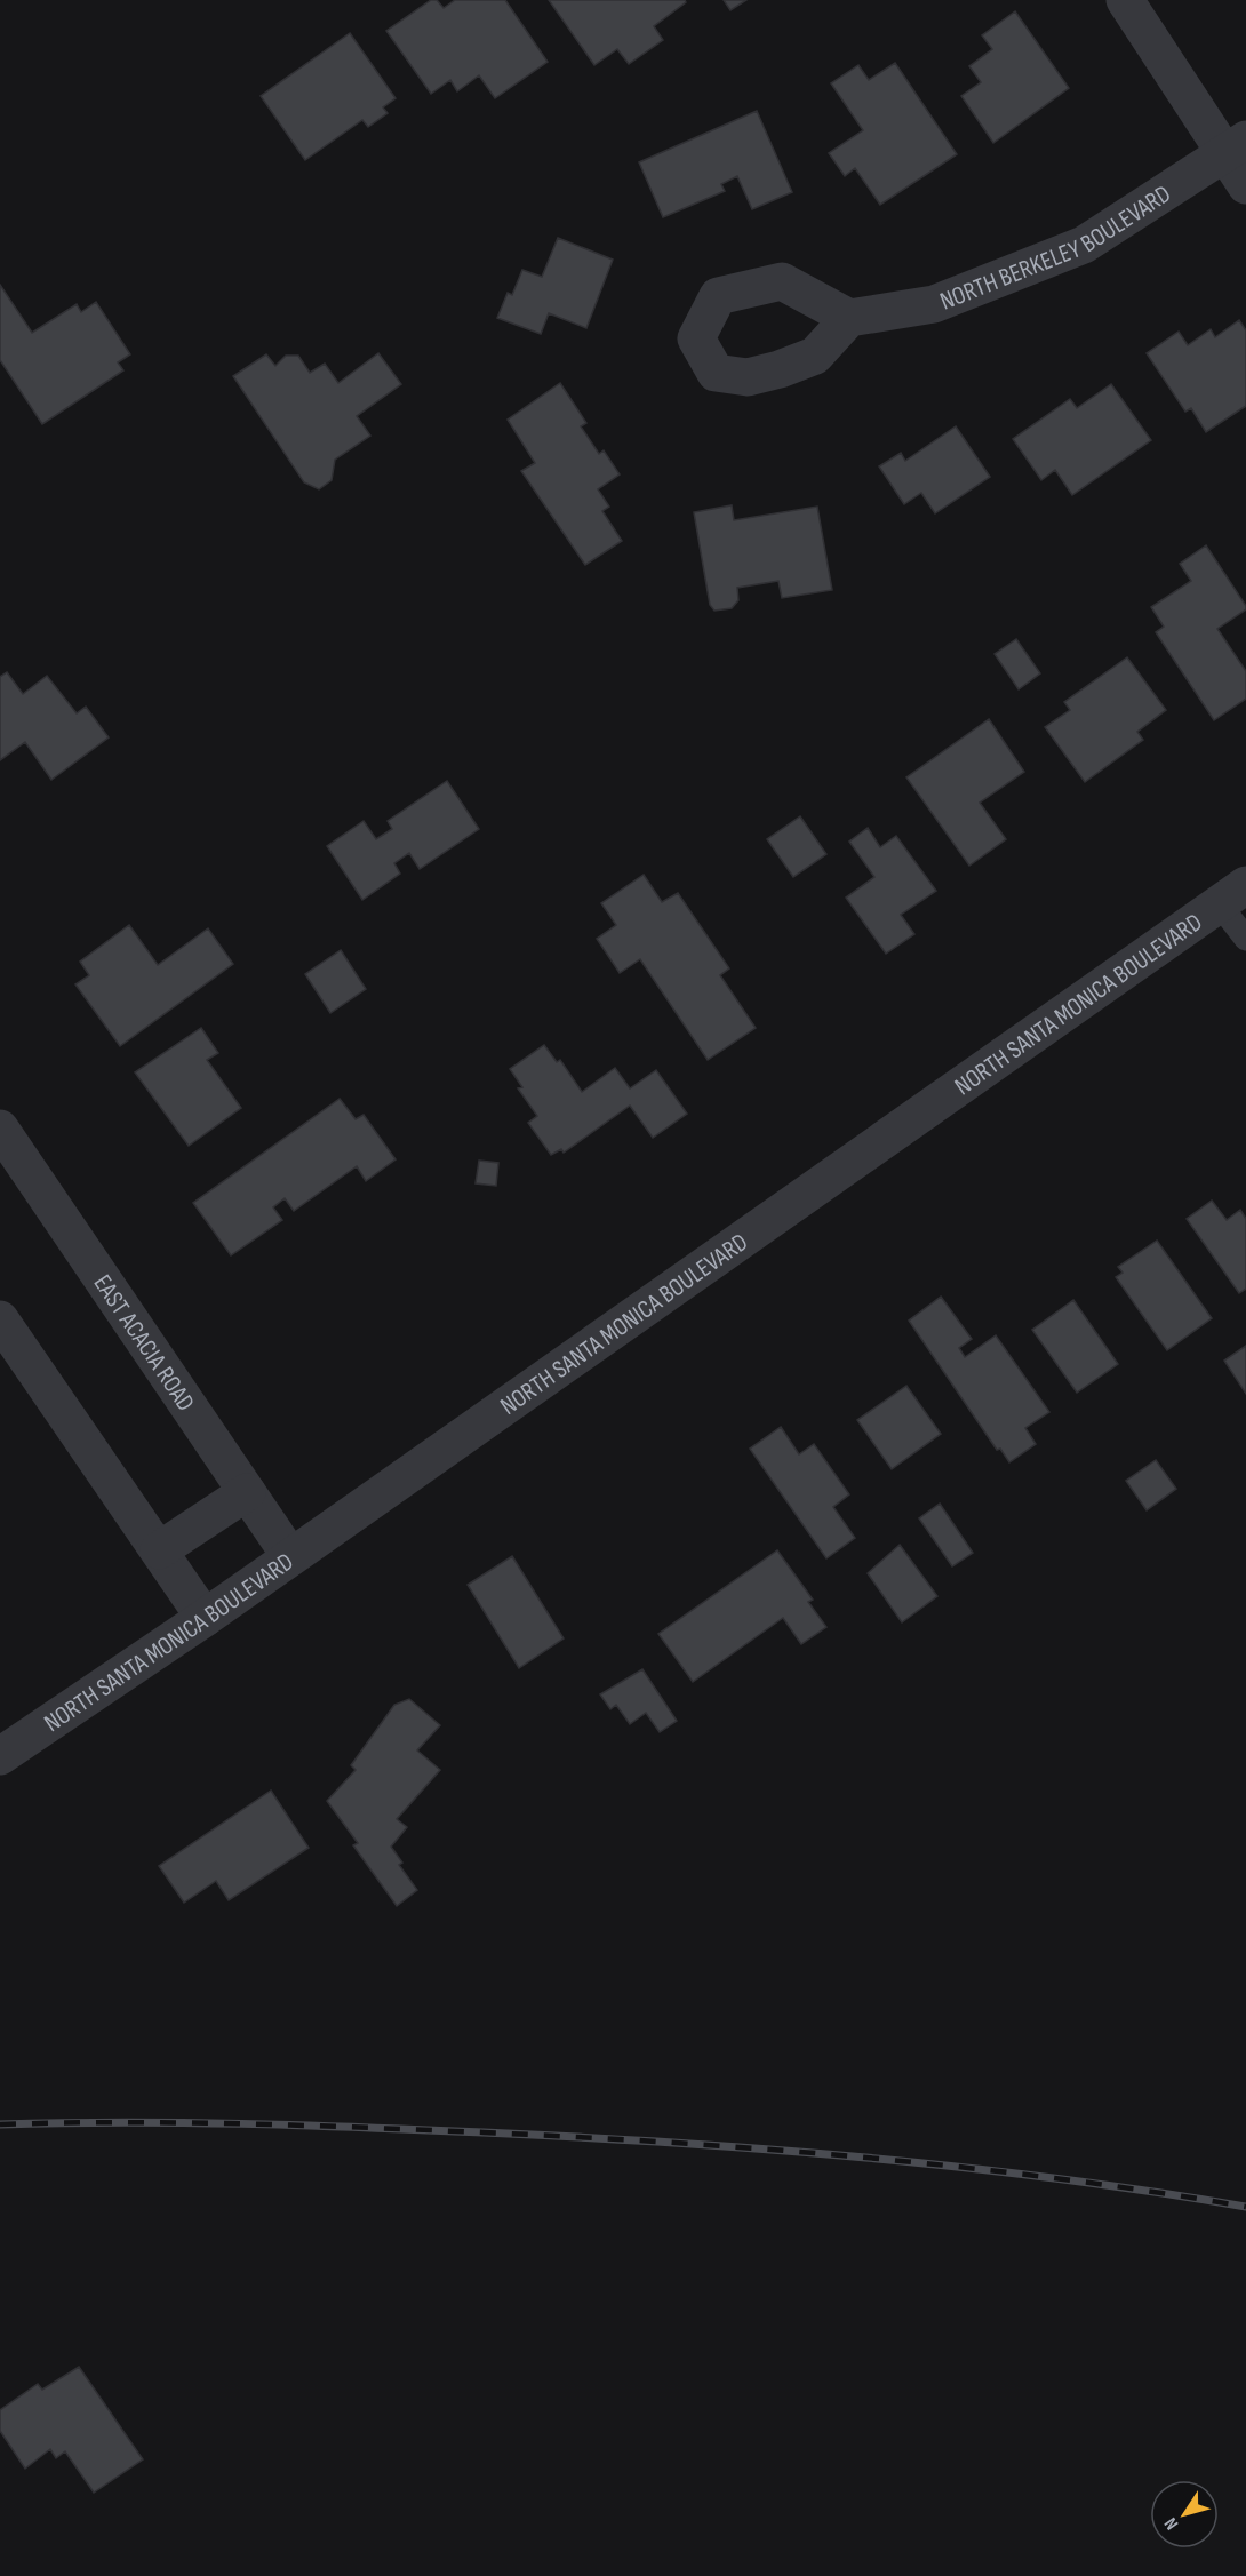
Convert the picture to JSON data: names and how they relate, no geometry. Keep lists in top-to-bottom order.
{
  "streets": {
    "street": ["NORTH BERKELEY BOULEVARD", "NORTH SANTA MONICA BOULEVARD", "EAST ACACIA ROAD"]
  },
  "crossings": [
    ["NORTH SANTA MONICA BOULEVARD", "EAST ACACIA ROAD"]
  ],
  "north": "bottom left"
}
